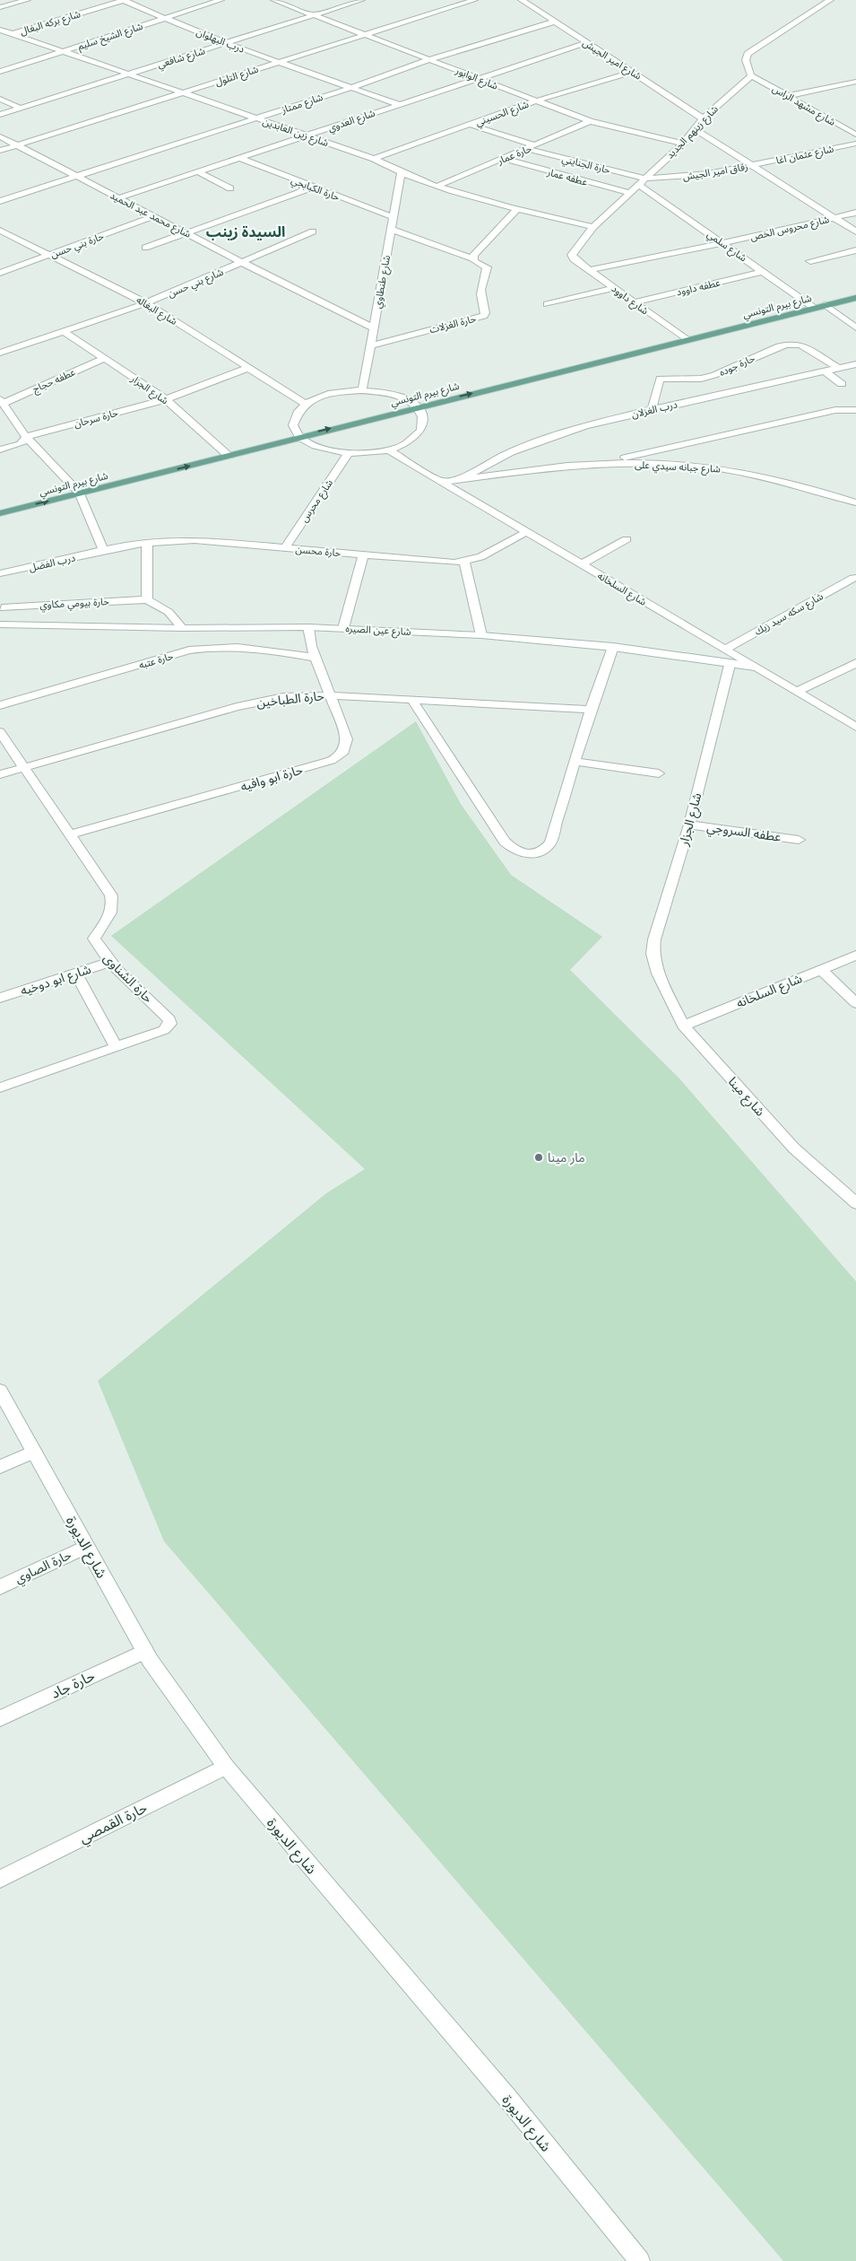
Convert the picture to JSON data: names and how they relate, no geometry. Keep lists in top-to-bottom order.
{
  "streets": {
    "main road": ["شارع بيرم التونسي"],
    "street": [
      "شارع بركه البغال",
      "شارع الشيخ سليم",
      "درب البهلوان",
      "شارع شافعي",
      "شارع امير الجيش",
      "شارع التلول",
      "شارع الوابور",
      "شارع ممتاز",
      "شارع مشهد الراس",
      "شارع الحسيني",
      "شارع العدوي",
      "شارع زين العابدين",
      "شارع زينهم الجديد",
      "حارة عمار",
      "شارع عثمان اغا",
      "حارة الجنايني",
      "زقاق امير الجيش",
      "عطفه عمار",
      "حارة الكبابجي",
      "شارع محمد عبد الحميد",
      "شارع محروس الخص",
      "حارة بني حسن",
      "شارع سلمي",
      "شارع طنطاوي",
      "شارع بني حسن",
      "عطفه داوود",
      "شارع داوود",
      "شارع البغاله",
      "حارة الغزلات",
      "حارة جوده",
      "عطفه حجاج",
      "شارع الجزار",
      "درب الغزلان",
      "حارة سرحان",
      "شارع جبانه سيدي على",
      "شارع محرس",
      "حارة محسن",
      "درب الفضل",
      "شارع السلخانه",
      "حارة بيومي مكاوي",
      "شارع سكه سيد زيك",
      "شارع عين الصيره",
      "حارة عتبه",
      "حارة الطباخين",
      "حارة ابو وافيه",
      "عطفه السروجي",
      "حارة الشناوى",
      "شارع ابو دوخيه",
      "شارع مينا",
      "شارع الديورة",
      "حارة الصاوي",
      "حارة جاد",
      "حارة القمصي"
    ]
  },
  "crossings": [
    ["شارع بركه البغال", "درب البهلوان"],
    ["شارع بركه البغال", "شارع زين العابدين"],
    ["شارع الشيخ سليم", "درب البهلوان"],
    ["شارع الشيخ سليم", "شارع زين العابدين"],
    ["درب البهلوان", "شارع شافعي"],
    ["درب البهلوان", "شارع التلول"],
    ["درب البهلوان", "شارع ممتاز"],
    ["درب البهلوان", "شارع العدوي"],
    ["شارع شافعي", "شارع الوابور"],
    ["شارع شافعي", "شارع زين العابدين"],
    ["شارع امير الجيش", "شارع ممتاز"],
    ["شارع امير الجيش", "شارع الحسيني"],
    ["شارع امير الجيش", "شارع العدوي"],
    ["شارع امير الجيش", "شارع زينهم الجديد"],
    ["شارع التلول", "شارع الوابور"],
    ["شارع التلول", "شارع زين العابدين"],
    ["شارع التلول", "شارع محمد عبد الحميد"],
    ["شارع الوابور", "شارع ممتاز"],
    ["شارع الوابور", "شارع الحسيني"],
    ["شارع الوابور", "شارع العدوي"],
    ["شارع الوابور", "شارع زينهم الجديد"],
    ["شارع الوابور", "حارة عمار"],
    ["شارع ممتاز", "شارع زين العابدين"],
    ["شارع ممتاز", "شارع محمد عبد الحميد"],
    ["شارع مشهد الراس", "شارع زينهم الجديد"],
    ["شارع الحسيني", "شارع زين العابدين"],
    ["شارع العدوي", "شارع زين العابدين"],
    ["شارع العدوي", "حارة الكبابجي"],
    ["شارع العدوي", "شارع محمد عبد الحميد"],
    ["شارع زين العابدين", "شارع زينهم الجديد"],
    ["شارع زين العابدين", "حارة عمار"],
    ["شارع زين العابدين", "شارع طنطاوي"],
    ["شارع زينهم الجديد", "حارة الجنايني"],
    ["شارع زينهم الجديد", "عطفه عمار"],
    ["شارع زينهم الجديد", "شارع سلمي"],
    ["شارع زينهم الجديد", "شارع داوود"],
    ["حارة عمار", "حارة الجنايني"],
    ["حارة عمار", "عطفه عمار"],
    ["شارع عثمان اغا", "زقاق امير الجيش"],
    ["حارة الجنايني", "زقاق امير الجيش"],
    ["حارة الكبابجي", "شارع طنطاوي"],
    ["شارع محمد عبد الحميد", "حارة بني حسن"],
    ["شارع محمد عبد الحميد", "شارع طنطاوي"],
    ["شارع محمد عبد الحميد", "شارع بني حسن"],
    ["شارع محروس الخص", "شارع سلمي"],
    ["شارع محروس الخص", "شارع داوود"],
    ["حارة بني حسن", "شارع البغاله"],
    ["شارع سلمي", "عطفه داوود"],
    ["شارع سلمي", "شارع بيرم التونسي"],
    ["شارع طنطاوي", "حارة الغزلات"],
    ["شارع بني حسن", "شارع البغاله"],
    ["شارع بني حسن", "شارع الجزار"],
    ["عطفه داوود", "شارع داوود"],
    ["شارع داوود", "شارع بيرم التونسي"],
    ["شارع بيرم التونسي", "شارع الجزار"],
    ["شارع البغاله", "حارة سرحان"],
    ["حارة جوده", "درب الغزلان"],
    ["عطفه حجاج", "شارع الجزار"],
    ["شارع الجزار", "حارة سرحان"],
    ["شارع الجزار", "شارع عين الصيره"],
    ["شارع الجزار", "عطفه السروجي"],
    ["شارع الجزار", "شارع مينا"],
    ["درب الغزلان", "شارع جبانه سيدي على"],
    ["شارع جبانه سيدي على", "شارع السلخانه"],
    ["شارع محرس", "حارة محسن"],
    ["حارة محسن", "درب الفضل"],
    ["حارة محسن", "شارع السلخانه"],
    ["شارع السلخانه", "شارع سكه سيد زيك"],
    ["شارع السلخانه", "شارع عين الصيره"],
    ["شارع السلخانه", "شارع مينا"],
    ["شارع عين الصيره", "حارة ابو وافيه"],
    ["حارة عتبه", "حارة ابو وافيه"],
    ["حارة الطباخين", "حارة ابو وافيه"],
    ["حارة الطباخين", "حارة الشناوى"],
    ["حارة ابو وافيه", "حارة الشناوى"],
    ["حارة الشناوى", "شارع ابو دوخيه"],
    ["شارع الديورة", "حارة الصاوي"],
    ["شارع الديورة", "حارة جاد"],
    ["شارع الديورة", "حارة القمصي"]
  ],
  "one_way": ["شارع بيرم التونسي"],
  "districts": ["السيدة زينب"],
  "places": ["مار مينا"]
}
